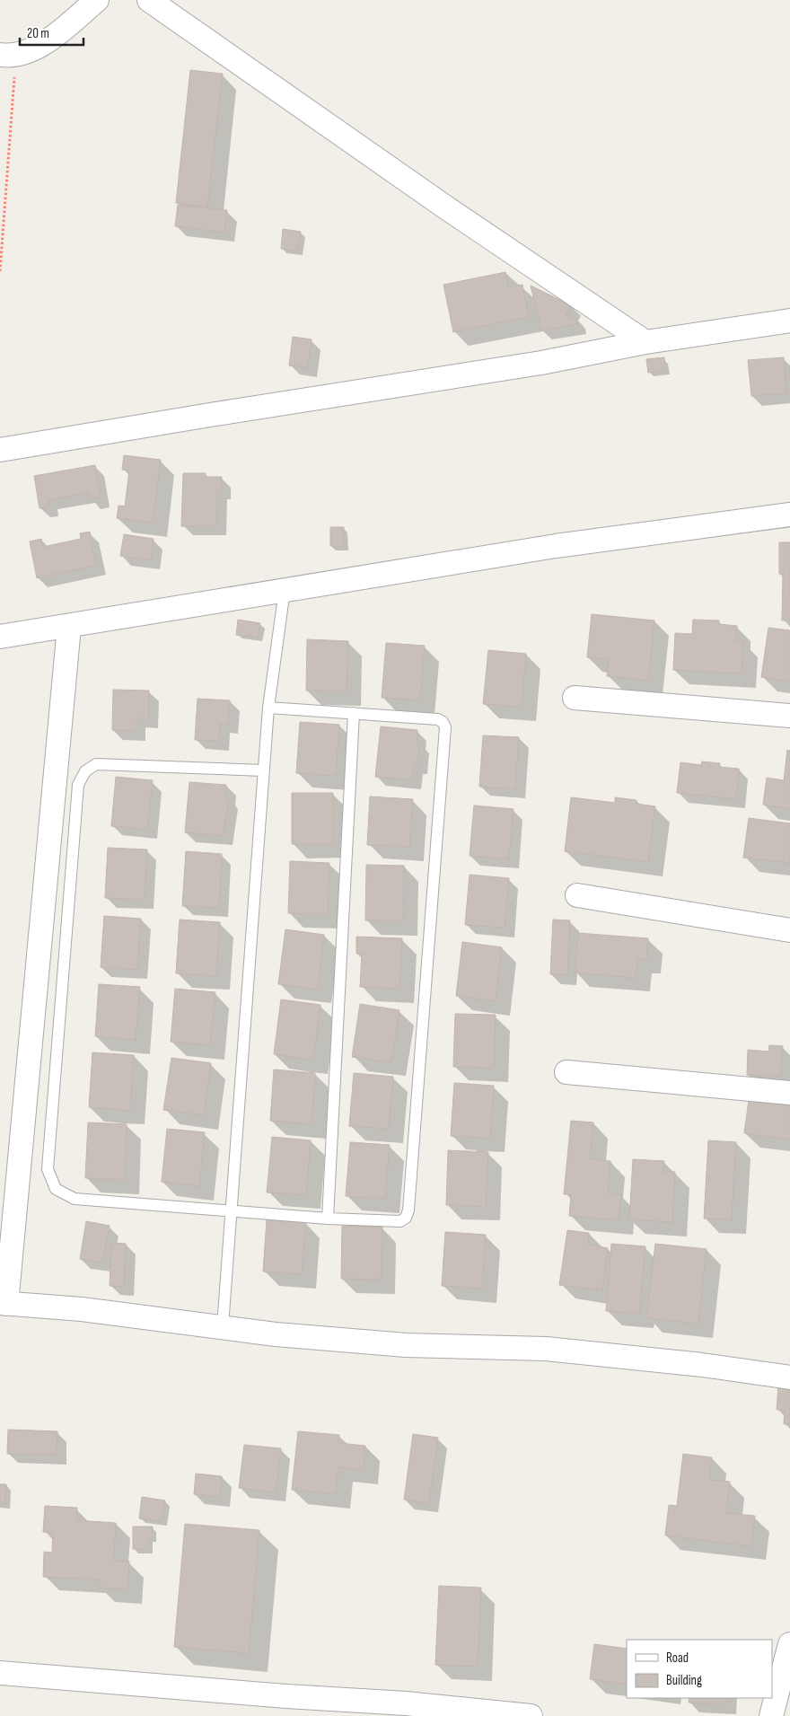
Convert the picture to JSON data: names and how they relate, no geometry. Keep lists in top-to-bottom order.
{
  "legend": ["Road", "Building"],
  "scale_bar": "20 m"
}
